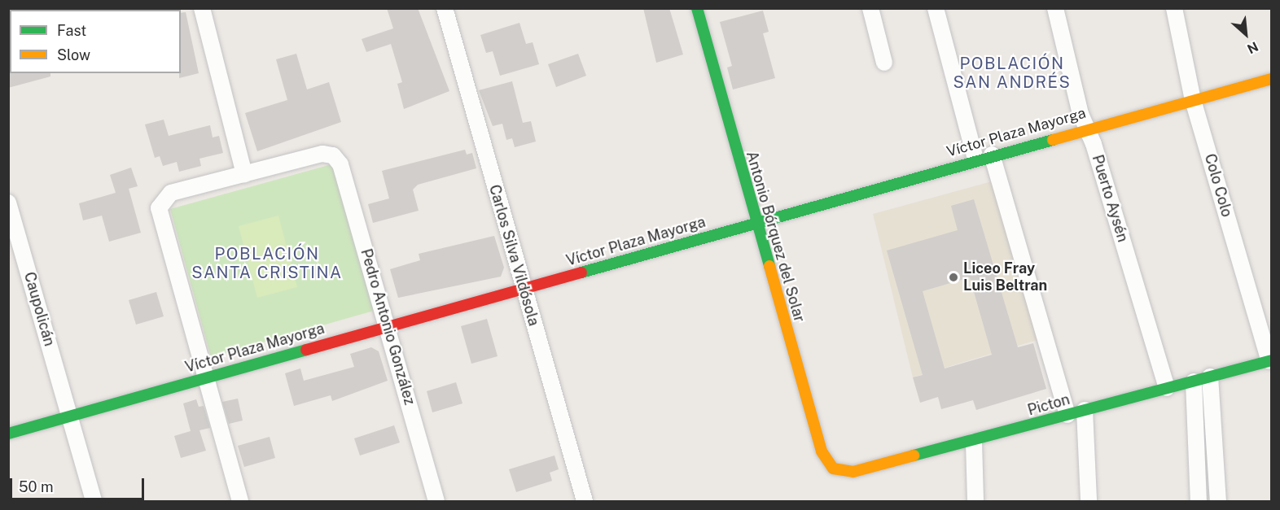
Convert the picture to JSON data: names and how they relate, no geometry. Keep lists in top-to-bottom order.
{
  "streets": {
    "street": [
      "Víctor Plaza Mayorga",
      "Colo Colo",
      "Puerto Aysén",
      "Antonio Bórquez del Solar",
      "Carlos Silva Vildósola",
      "Caupolicán",
      "Pedro Antonio González",
      "Picton"
    ]
  },
  "crossings": [
    ["Víctor Plaza Mayorga", "Colo Colo"],
    ["Víctor Plaza Mayorga", "Puerto Aysén"],
    ["Víctor Plaza Mayorga", "Antonio Bórquez del Solar"],
    ["Víctor Plaza Mayorga", "Carlos Silva Vildósola"],
    ["Víctor Plaza Mayorga", "Caupolicán"],
    ["Víctor Plaza Mayorga", "Pedro Antonio González"],
    ["Colo Colo", "Picton"],
    ["Puerto Aysén", "Picton"],
    ["Antonio Bórquez del Solar", "Picton"]
  ],
  "districts": ["POBLACIÓN SAN ANDRÉS", "POBLACIÓN SANTA CRISTINA"],
  "places": ["Liceo Fray Luis Beltran"],
  "legend": ["Fast", "Slow"],
  "scale_bar": "50 m",
  "north": "bottom right"
}
